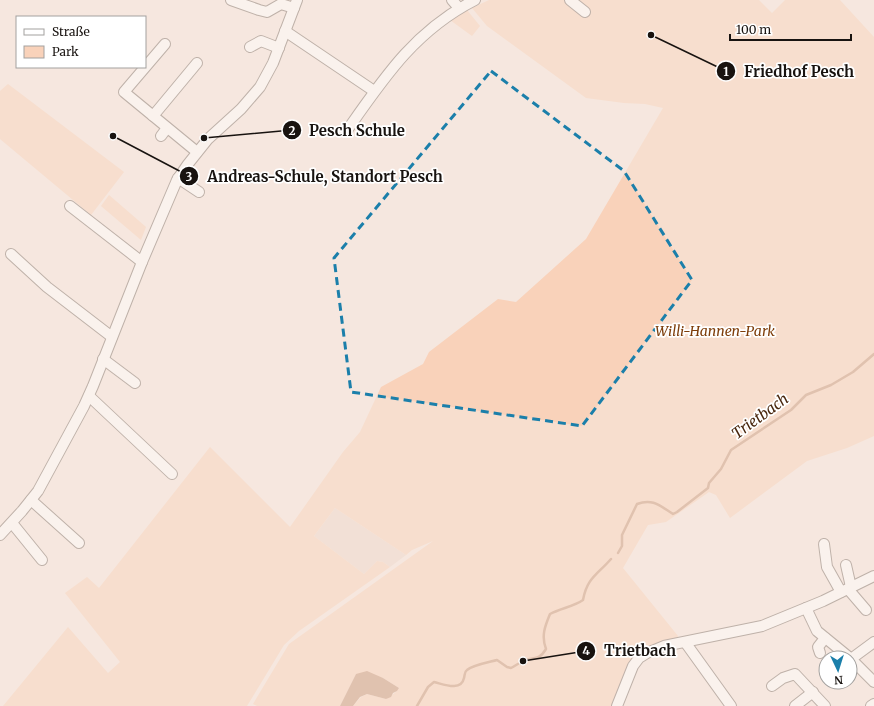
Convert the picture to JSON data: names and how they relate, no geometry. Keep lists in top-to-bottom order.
{
  "water": ["Trietbach"],
  "parks": ["Willi-Hannen-Park"],
  "places": [
    "Friedhof Pesch",
    "Andreas-Schule, Standort Pesch",
    "Pesch Schule",
    "Trietbach"
  ],
  "legend": ["Straße", "Park"],
  "scale_bar": "100 m",
  "north": "bottom"
}
